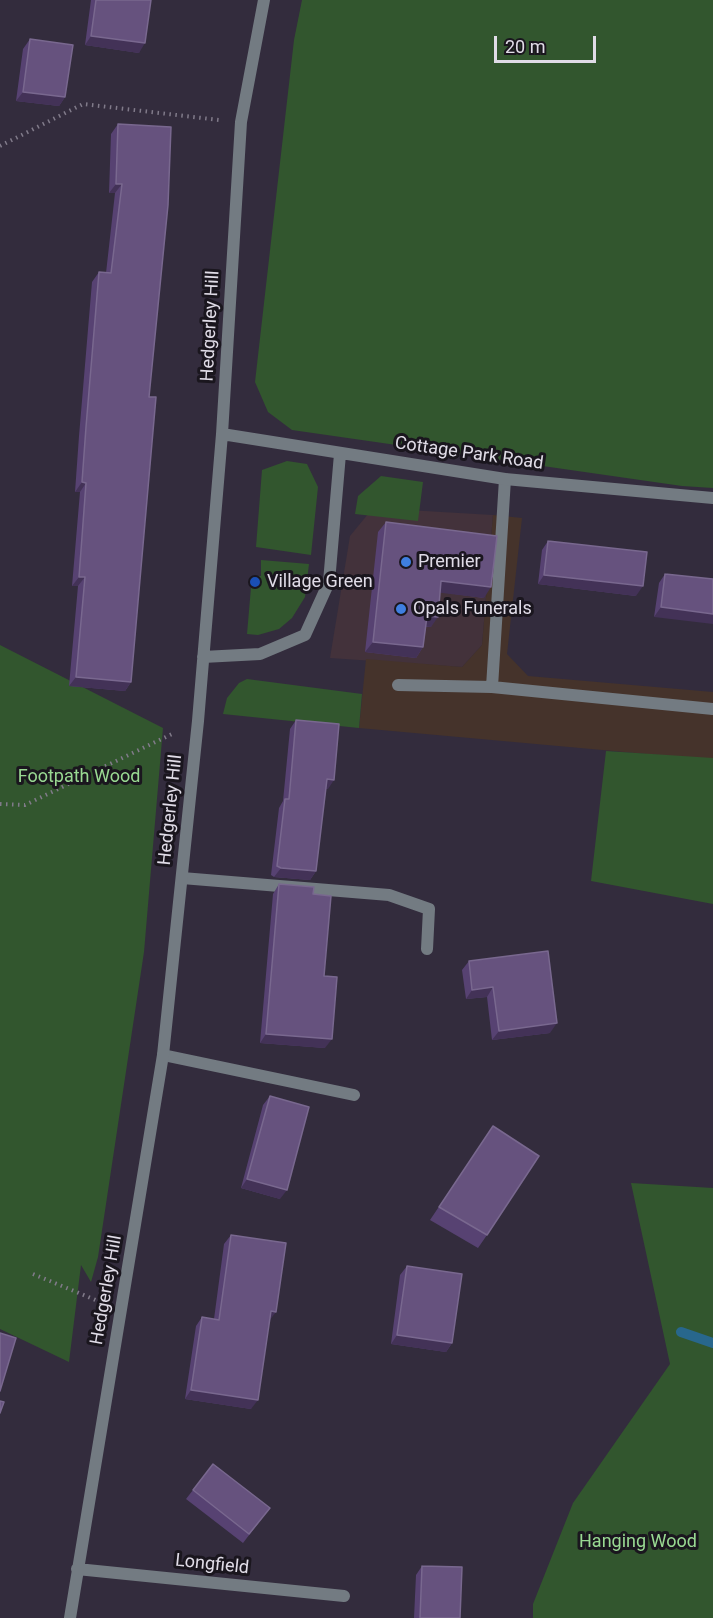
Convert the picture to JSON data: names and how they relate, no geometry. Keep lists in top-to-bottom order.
{
  "streets": {
    "street": ["Hedgerley Hill", "Cottage Park Road", "Longfield"]
  },
  "crossings": [
    ["Hedgerley Hill", "Cottage Park Road"],
    ["Hedgerley Hill", "Longfield"]
  ],
  "parks": ["Footpath Wood", "Hanging Wood"],
  "places": ["Premier", "Village Green", "Opals Funerals"],
  "scale_bar": "20 m"
}
